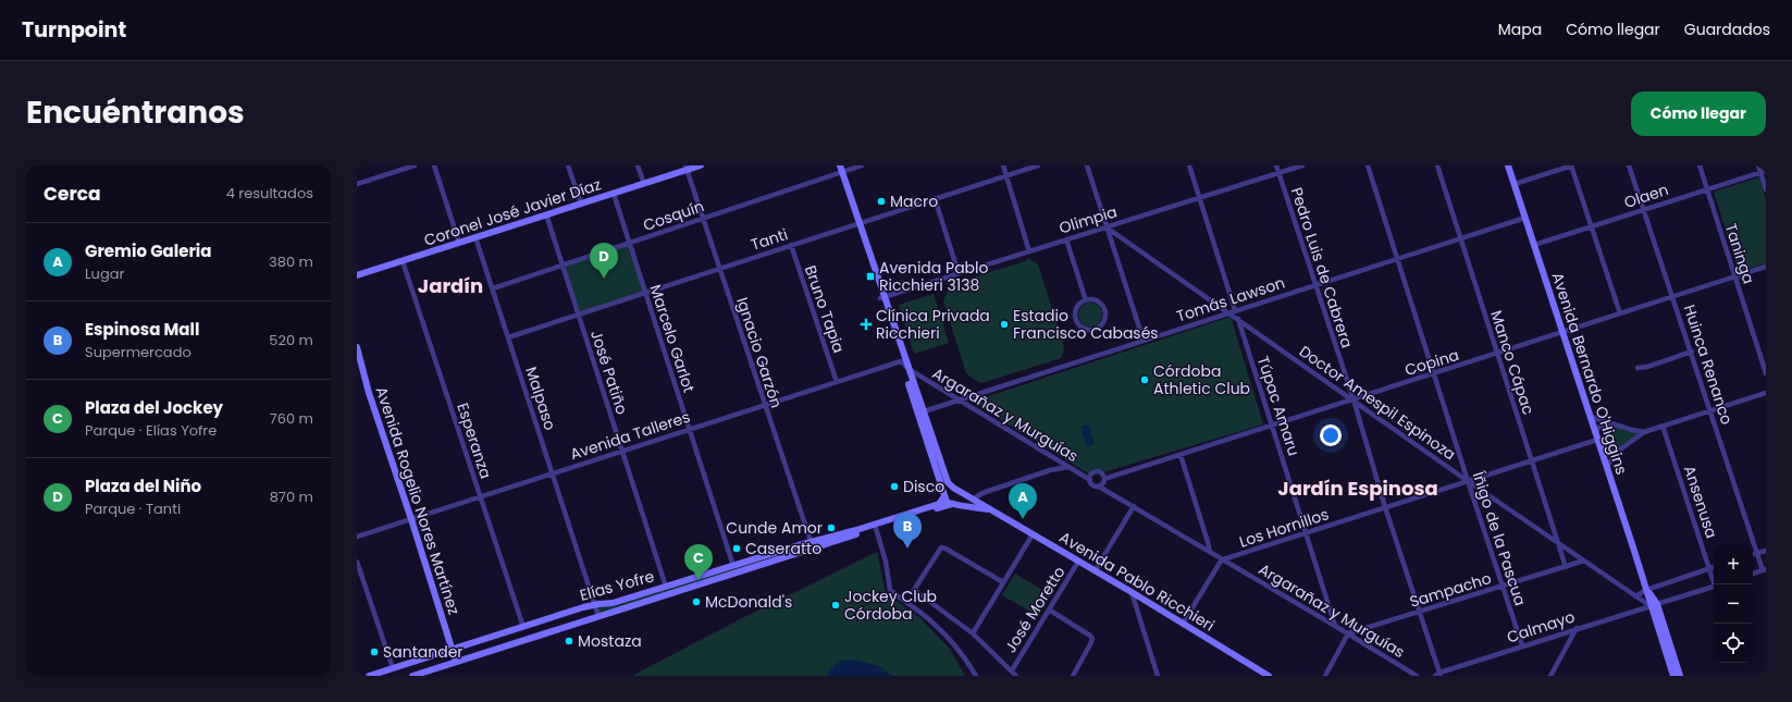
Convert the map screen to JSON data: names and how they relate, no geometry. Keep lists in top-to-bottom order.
{
  "streets": {
    "main road": [
      "Coronel José Javier Díaz",
      "Avenida Bernardo O'Higgins",
      "Avenida Rogelio Nores Martínez",
      "Avenida Pablo Ricchieri",
      "Elías Yofre"
    ],
    "street": [
      "Olaen",
      "Cosquín",
      "Olimpia",
      "Tanti",
      "Taninga",
      "Pedro Luis de Cabrera",
      "Tomás Lawson",
      "Bruno Tapia",
      "Marcelo Garlot",
      "Ignacio Garzón",
      "Copina",
      "Manco Cápac",
      "Huinca Renanco",
      "José Patiño",
      "Malpaso",
      "Doctor Amespil Espinoza",
      "Túpac Amaru",
      "Argarañaz y Murguías",
      "Avenida Talleres",
      "Esperanza",
      "Ansenusa",
      "Los Hornillos",
      "Íñigo de la Pascua",
      "Sampacho",
      "José Moretto",
      "Calmayo"
    ]
  },
  "crossings": [
    ["Olaen", "Taninga"],
    ["Olaen", "Huinca Renanco"],
    ["Olaen", "Avenida Bernardo O'Higgins"],
    ["Coronel José Javier Díaz", "Marcelo Garlot"],
    ["Coronel José Javier Díaz", "Ignacio Garzón"],
    ["Coronel José Javier Díaz", "José Patiño"],
    ["Coronel José Javier Díaz", "Malpaso"],
    ["Coronel José Javier Díaz", "Esperanza"],
    ["Cosquín", "Marcelo Garlot"],
    ["Cosquín", "Ignacio Garzón"],
    ["Cosquín", "José Patiño"],
    ["Cosquín", "Malpaso"],
    ["Olimpia", "Pedro Luis de Cabrera"],
    ["Olimpia", "Doctor Amespil Espinoza"],
    ["Tanti", "Bruno Tapia"],
    ["Tanti", "Marcelo Garlot"],
    ["Tanti", "Ignacio Garzón"],
    ["Tanti", "José Patiño"],
    ["Tanti", "Malpaso"],
    ["Taninga", "Copina"],
    ["Pedro Luis de Cabrera", "Tomás Lawson"],
    ["Pedro Luis de Cabrera", "Copina"],
    ["Pedro Luis de Cabrera", "Doctor Amespil Espinoza"],
    ["Pedro Luis de Cabrera", "Los Hornillos"],
    ["Pedro Luis de Cabrera", "Sampacho"],
    ["Pedro Luis de Cabrera", "Calmayo"],
    ["Tomás Lawson", "Manco Cápac"],
    ["Tomás Lawson", "Avenida Bernardo O'Higgins"],
    ["Tomás Lawson", "Doctor Amespil Espinoza"],
    ["Tomás Lawson", "Argarañaz y Murguías"],
    ["Tomás Lawson", "Íñigo de la Pascua"],
    ["Bruno Tapia", "Avenida Talleres"],
    ["Marcelo Garlot", "Avenida Talleres"],
    ["Marcelo Garlot", "Elías Yofre"],
    ["Ignacio Garzón", "Avenida Talleres"],
    ["Ignacio Garzón", "Elías Yofre"],
    ["Copina", "Manco Cápac"],
    ["Copina", "Huinca Renanco"],
    ["Copina", "Avenida Bernardo O'Higgins"],
    ["Copina", "Doctor Amespil Espinoza"],
    ["Copina", "Túpac Amaru"],
    ["Copina", "Argarañaz y Murguías"],
    ["Copina", "Íñigo de la Pascua"],
    ["Manco Cápac", "Doctor Amespil Espinoza"],
    ["Manco Cápac", "Los Hornillos"],
    ["Manco Cápac", "Sampacho"],
    ["José Patiño", "Avenida Talleres"],
    ["José Patiño", "Elías Yofre"],
    ["Avenida Bernardo O'Higgins", "Doctor Amespil Espinoza"],
    ["Avenida Bernardo O'Higgins", "Los Hornillos"],
    ["Avenida Bernardo O'Higgins", "Calmayo"],
    ["Malpaso", "Avenida Talleres"],
    ["Malpaso", "Elías Yofre"],
    ["Doctor Amespil Espinoza", "Túpac Amaru"],
    ["Doctor Amespil Espinoza", "Los Hornillos"],
    ["Doctor Amespil Espinoza", "Íñigo de la Pascua"],
    ["Doctor Amespil Espinoza", "Sampacho"],
    ["Doctor Amespil Espinoza", "Calmayo"],
    ["Túpac Amaru", "Argarañaz y Murguías"],
    ["Túpac Amaru", "Los Hornillos"],
    ["Argarañaz y Murguías", "Los Hornillos"],
    ["Argarañaz y Murguías", "Sampacho"],
    ["Avenida Talleres", "Esperanza"],
    ["Avenida Talleres", "Avenida Rogelio Nores Martínez"],
    ["Esperanza", "Elías Yofre"],
    ["Avenida Rogelio Nores Martínez", "Elías Yofre"],
    ["Los Hornillos", "Íñigo de la Pascua"],
    ["Los Hornillos", "Avenida Pablo Ricchieri"],
    ["Íñigo de la Pascua", "Sampacho"],
    ["Íñigo de la Pascua", "Calmayo"],
    ["Avenida Pablo Ricchieri", "Elías Yofre"],
    ["Avenida Pablo Ricchieri", "José Moretto"]
  ],
  "districts": ["Jardín", "Jardín Espinosa"],
  "places": {
    "other": [
      "Macro",
      "Estadio Francisco Cabasés",
      "Córdoba Athletic Club",
      "Disco",
      "Cunde Amor",
      "Caseratto",
      "McDonald's",
      "Jockey Club Córdoba",
      "Mostaza",
      "Santander"
    ],
    "transit": ["Avenida Pablo Ricchieri 3138"],
    "health": ["Clínica Privada Ricchieri"]
  },
  "page": {
    "header": "Turnpoint",
    "nav": ["Mapa", "Cómo llegar", "Guardados"],
    "title": "Encuéntranos",
    "buttons": "Cómo llegar",
    "heading": ["Cerca", "4 resultados"],
    "list": [
      {
        "mark": "A",
        "name": "Gremio Galeria",
        "note": "Lugar",
        "value": "380 m"
      },
      {
        "mark": "B",
        "name": "Espinosa Mall",
        "note": "Supermercado",
        "value": "520 m"
      },
      {
        "mark": "C",
        "name": "Plaza del Jockey",
        "note": "Parque · Elías Yofre",
        "value": "760 m"
      },
      {
        "mark": "D",
        "name": "Plaza del Niño",
        "note": "Parque · Tanti",
        "value": "870 m"
      }
    ],
    "pins": [
      "D",
      "A",
      "B",
      "C"
    ],
    "map_buttons": ["+", "−"]
  }
}
